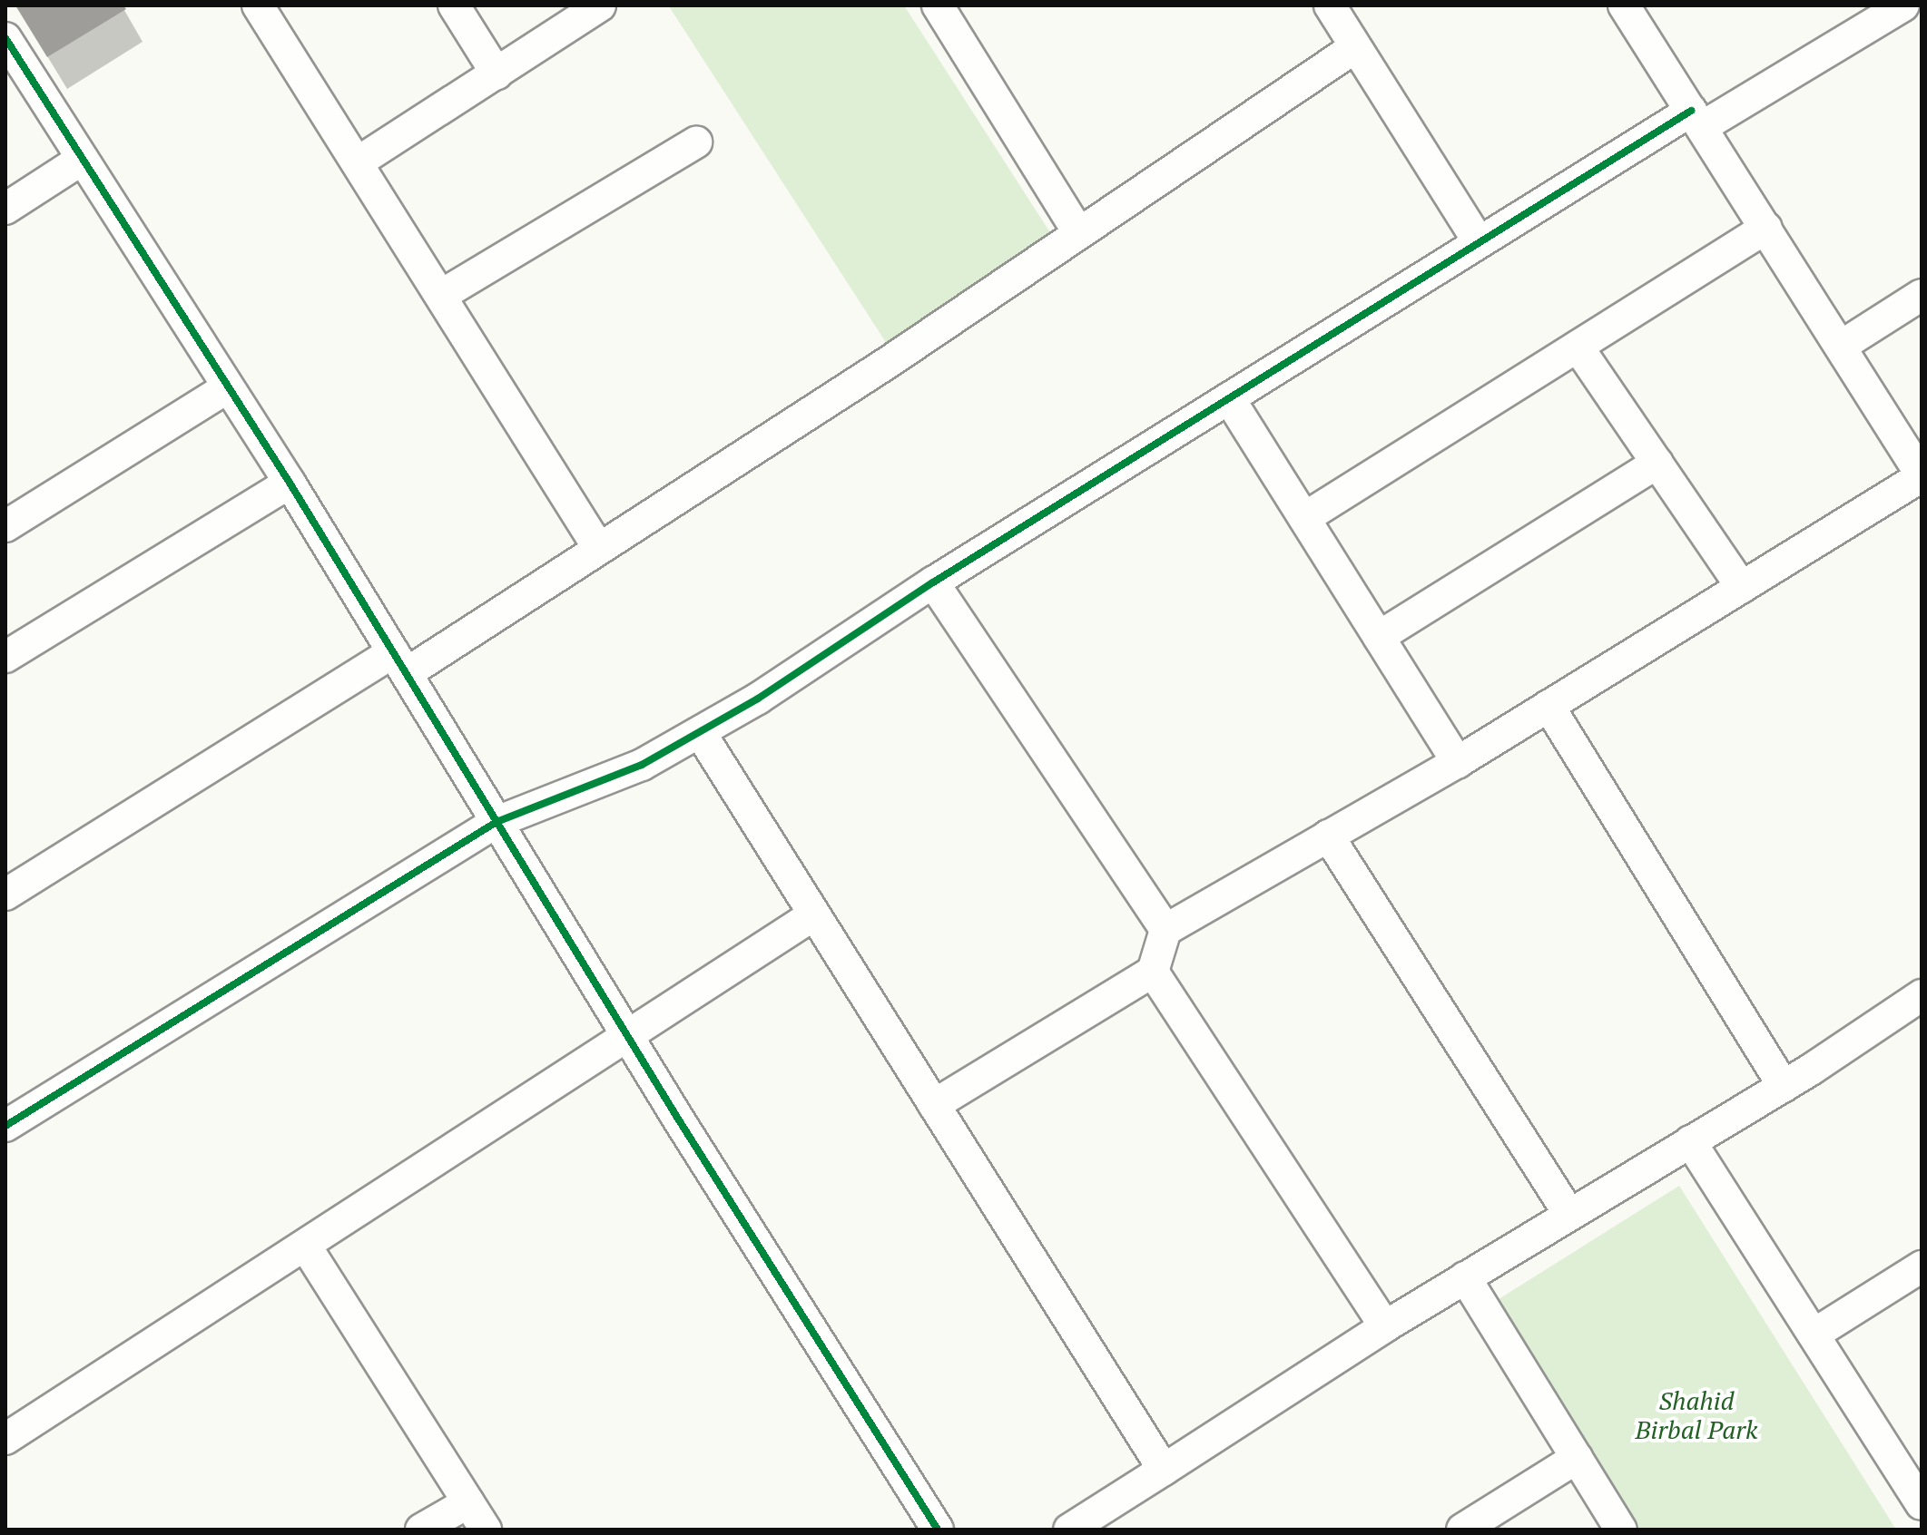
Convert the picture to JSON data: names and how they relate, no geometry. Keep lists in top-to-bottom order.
{
  "parks": ["Shahid Birbal Park"]
}
